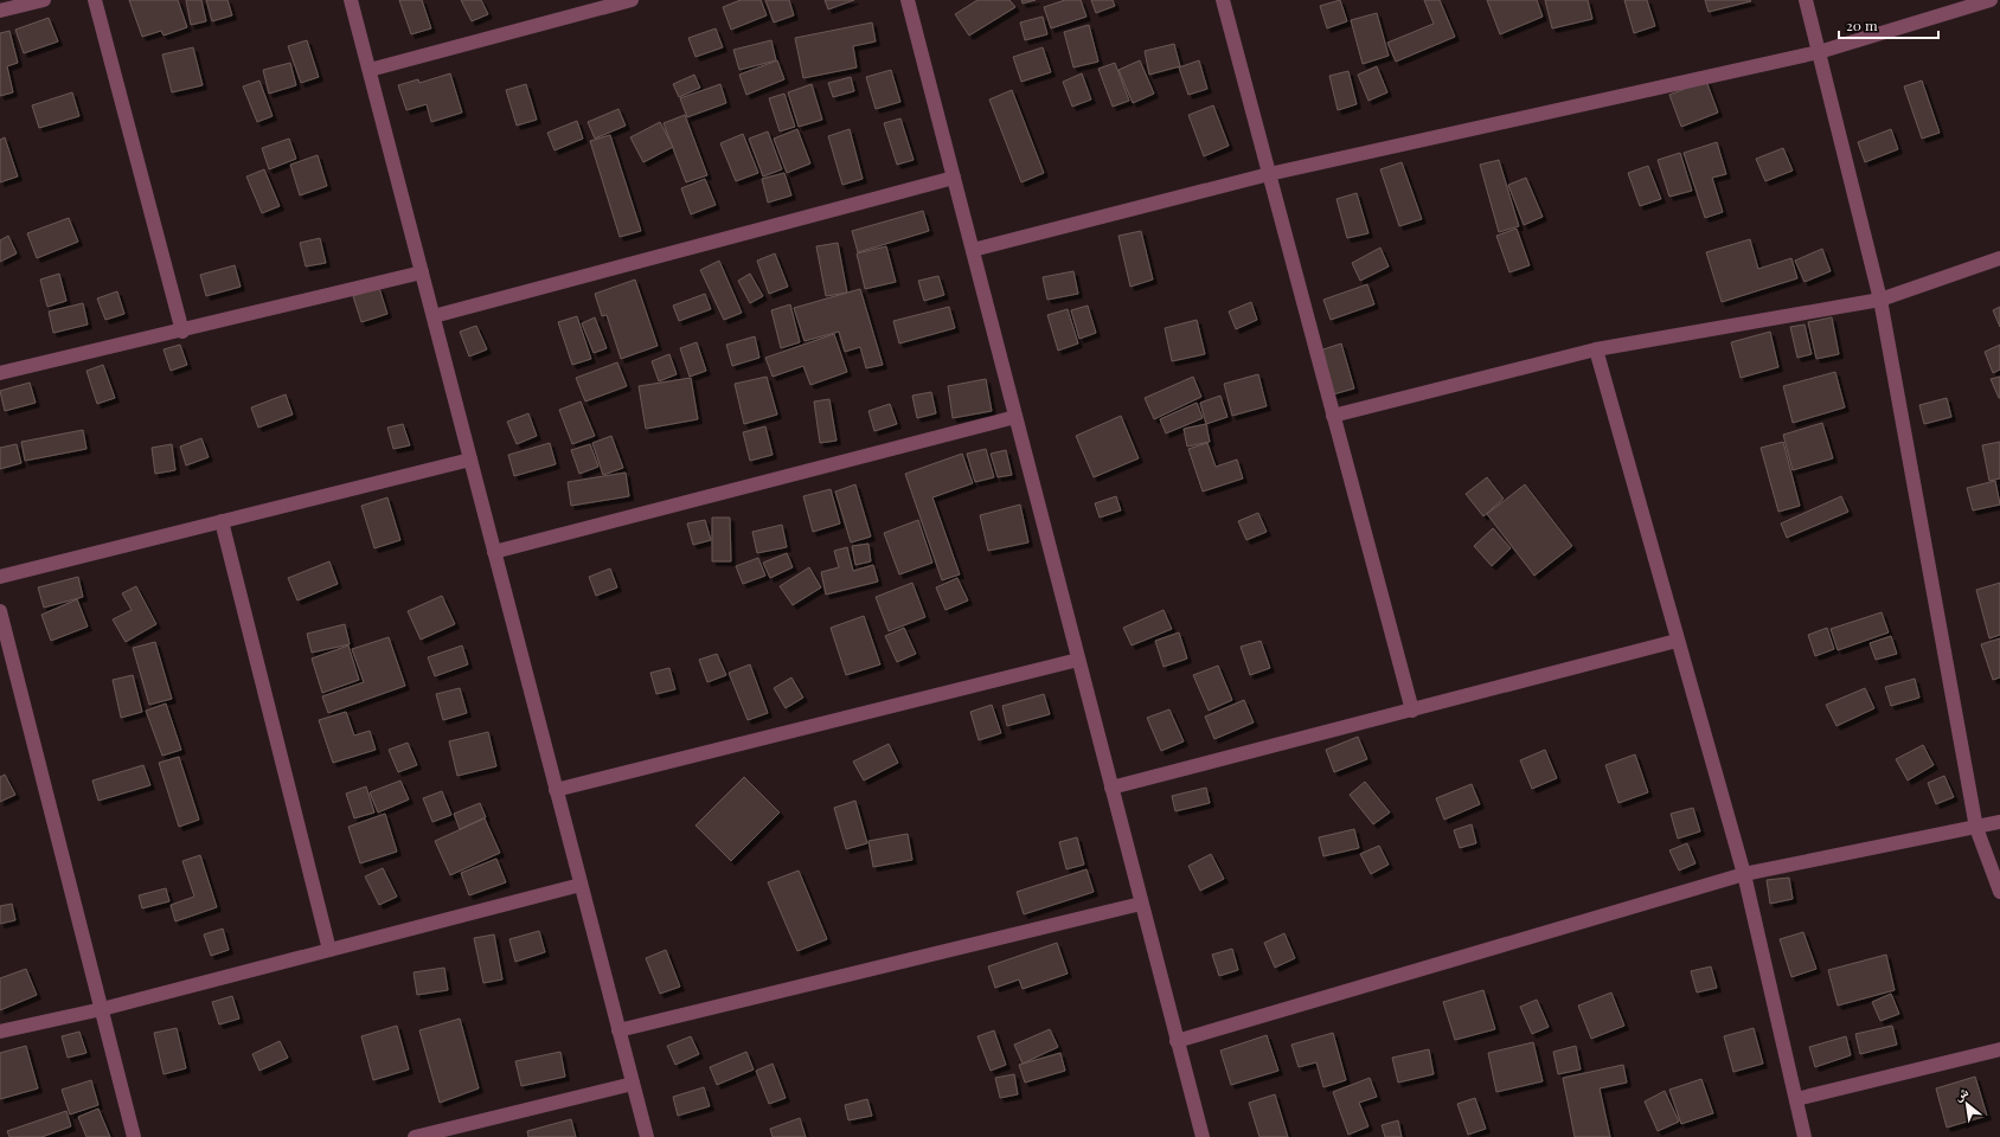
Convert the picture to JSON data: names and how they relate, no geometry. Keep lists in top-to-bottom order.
{
  "scale_bar": "20 m",
  "north": "top left"
}
